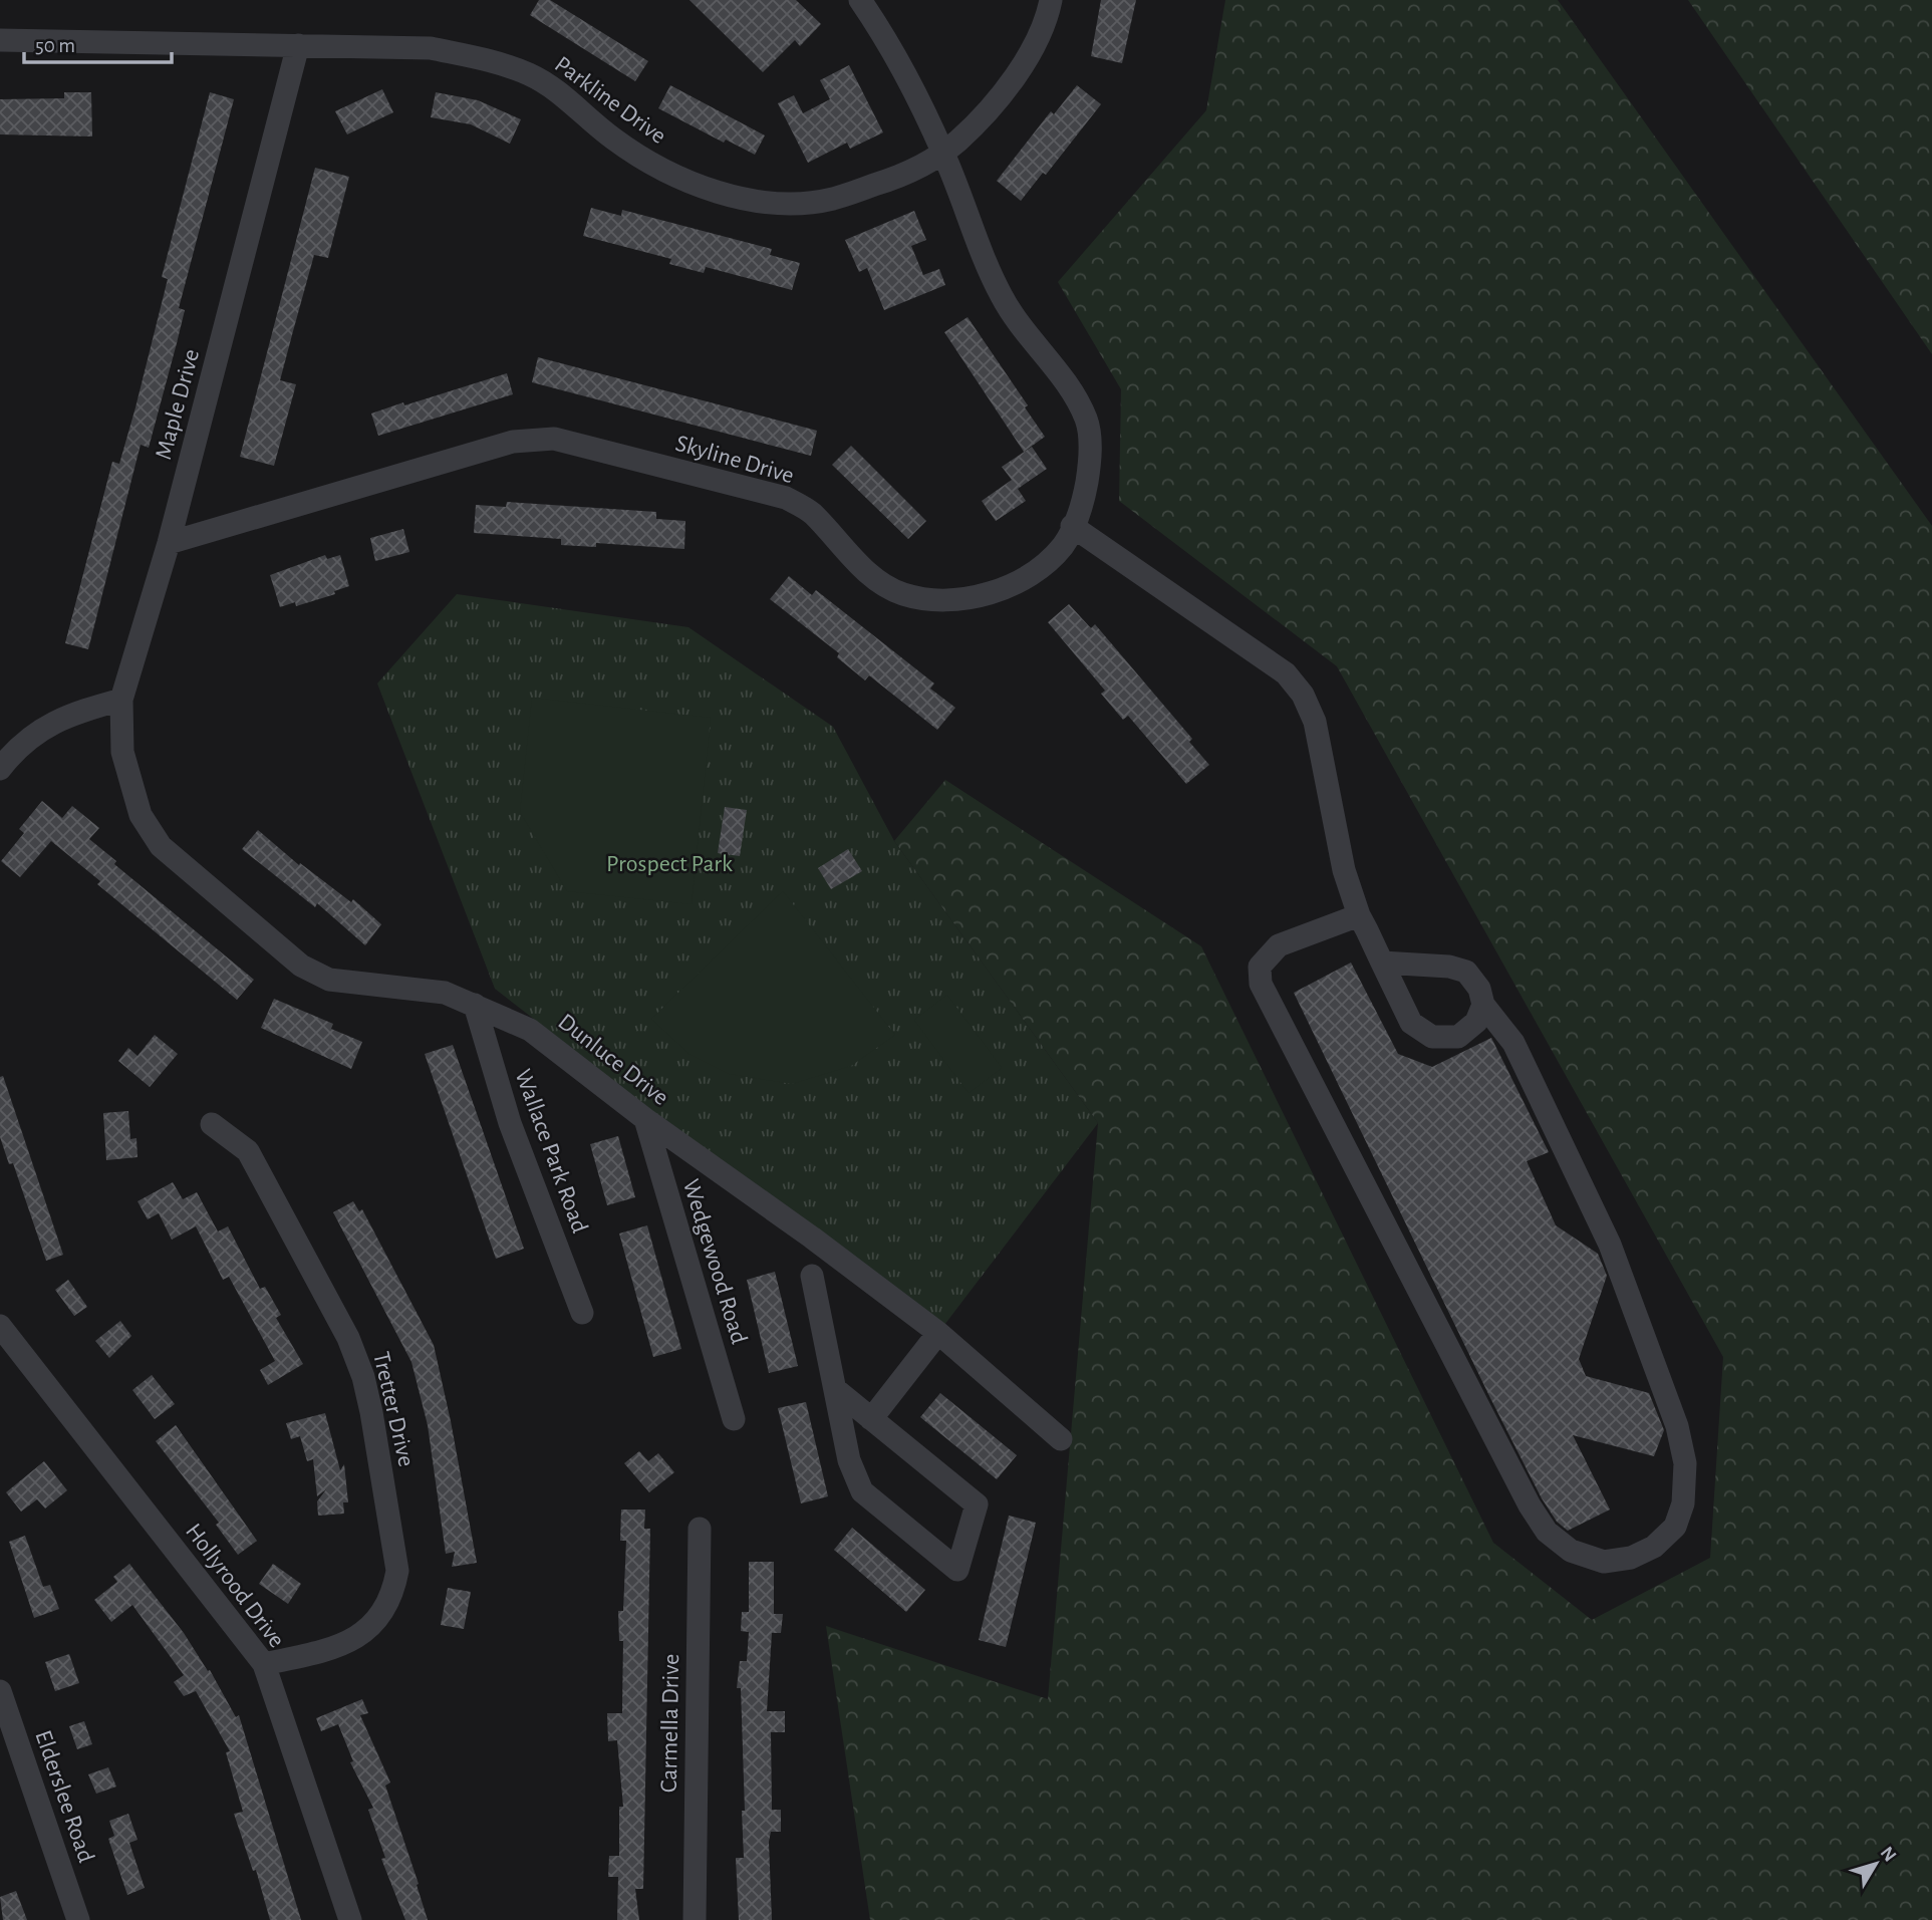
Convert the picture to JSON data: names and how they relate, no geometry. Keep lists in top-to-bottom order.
{
  "streets": {
    "street": [
      "Parkline Drive",
      "Maple Drive",
      "Skyline Drive",
      "Dunluce Drive",
      "Wallace Park Road",
      "Wedgewood Road",
      "Tretter Drive",
      "Hollyrood Drive",
      "Carmella Drive",
      "Elderslee Road"
    ]
  },
  "crossings": [
    ["Parkline Drive", "Maple Drive"],
    ["Parkline Drive", "Skyline Drive"],
    ["Maple Drive", "Skyline Drive"],
    ["Maple Drive", "Dunluce Drive"],
    ["Dunluce Drive", "Wallace Park Road"],
    ["Dunluce Drive", "Wedgewood Road"],
    ["Tretter Drive", "Hollyrood Drive"]
  ],
  "parks": ["Prospect Park"],
  "scale_bar": "50 m",
  "north": "top right"
}
